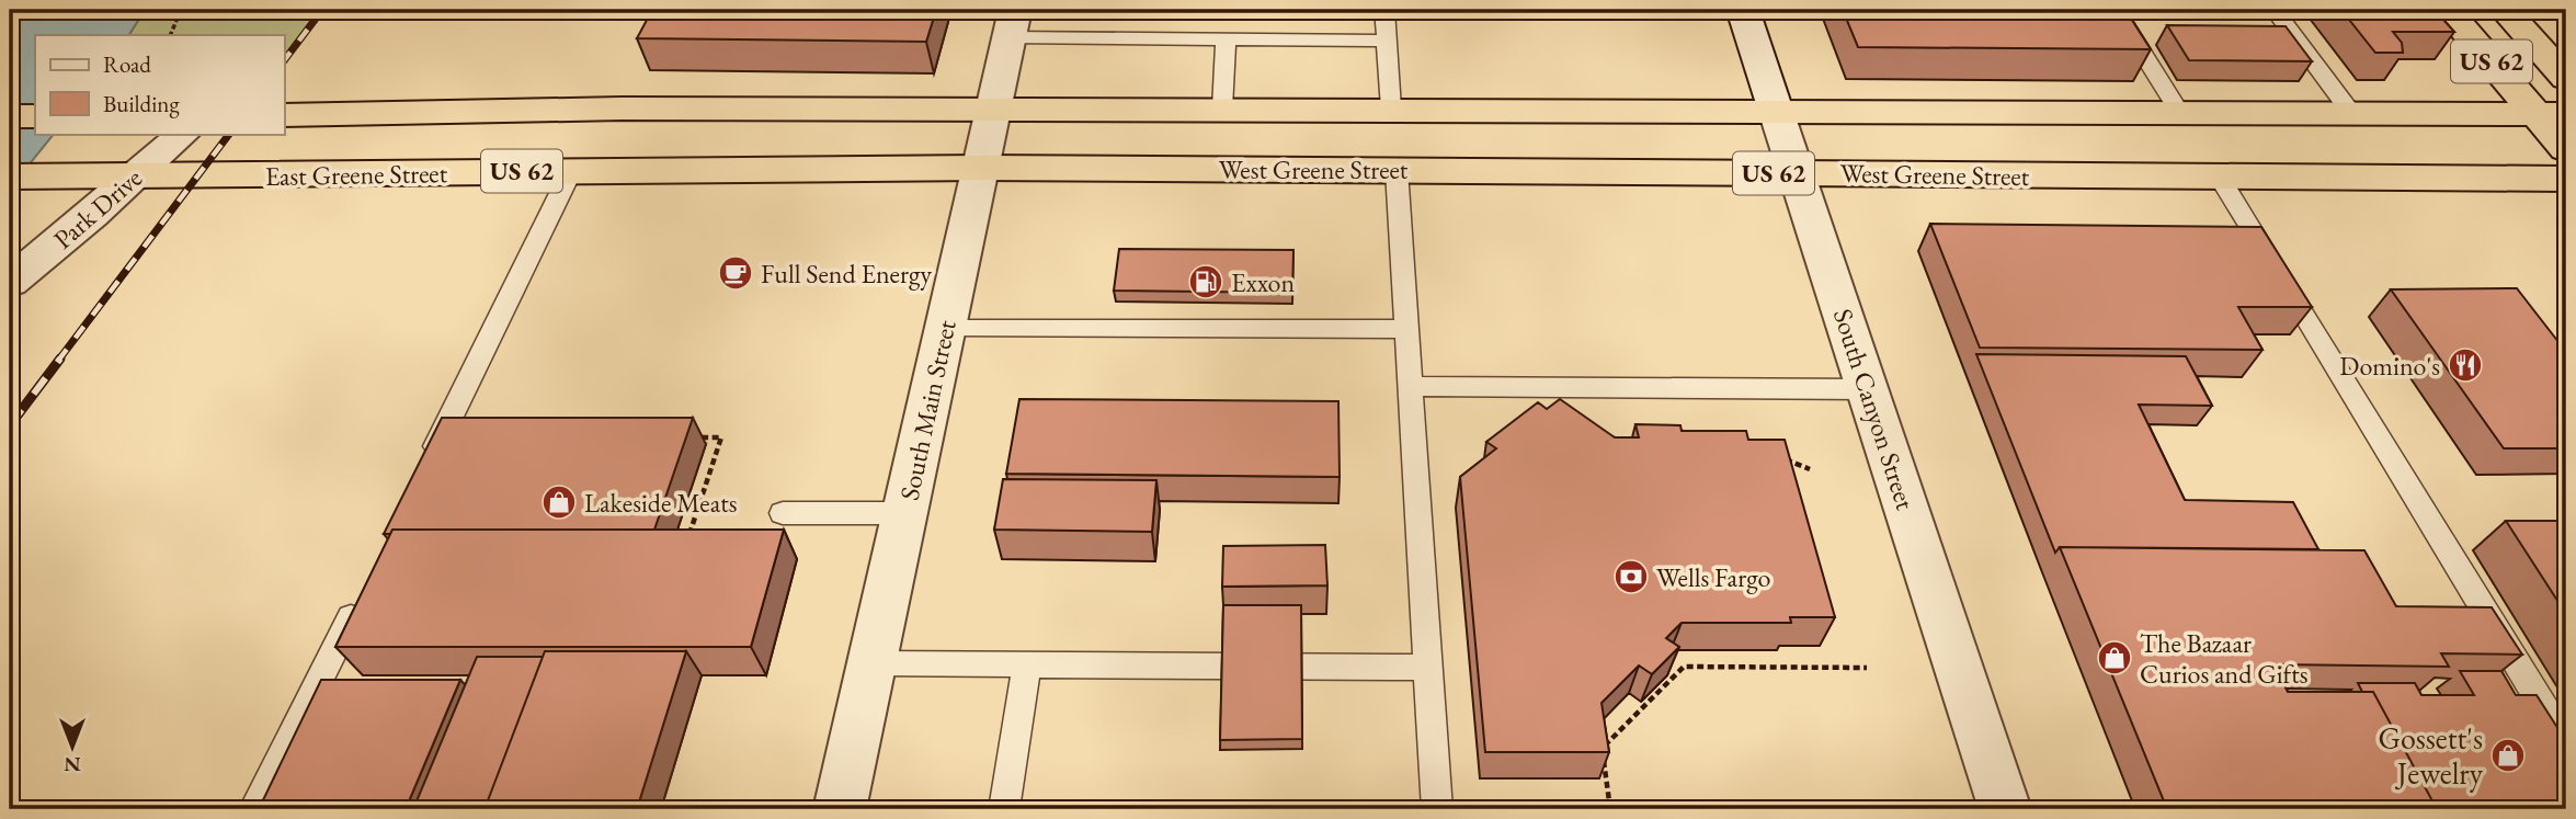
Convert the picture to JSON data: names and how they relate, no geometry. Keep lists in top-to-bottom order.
{
  "streets": {
    "highway": ["US 62", "West Greene Street", "East Greene Street"],
    "street": ["Park Drive", "South Canyon Street", "South Main Street"]
  },
  "crossings": [
    ["US 62", "South Canyon Street"],
    ["US 62", "South Main Street"],
    ["West Greene Street", "East Greene Street"],
    ["West Greene Street", "South Canyon Street"],
    ["West Greene Street", "South Main Street"],
    ["East Greene Street", "Park Drive"],
    ["East Greene Street", "South Main Street"]
  ],
  "places": {
    "cafe": ["Full Send Energy"],
    "fuel station": ["Exxon"],
    "restaurant": ["Domino's"],
    "shop": ["Lakeside Meats", "The Bazaar Curios and Gifts", "Gossett's Jewelry"],
    "bank": ["Wells Fargo"]
  },
  "legend": ["Road", "Building"],
  "north": "bottom"
}
